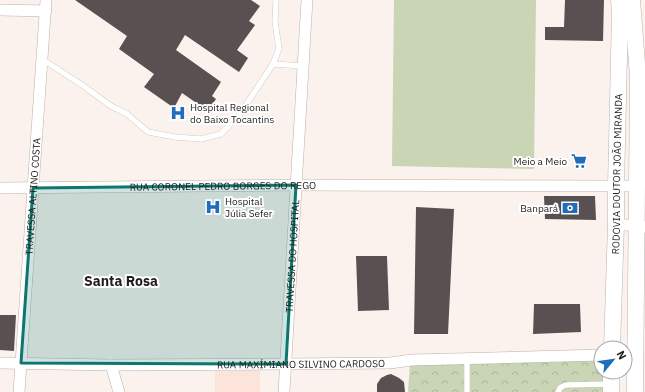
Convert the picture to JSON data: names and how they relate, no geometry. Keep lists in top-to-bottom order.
{
  "streets": {
    "main road": ["RODOVIA DOUTOR JOÃO MIRANDA"],
    "street": [
      "RUA CORONEL PEDRO BORGES DO REGO",
      "TRAVESSA ALTINO COSTA",
      "TRAVESSA DO HOSPITAL",
      "RUA MAXÍMIANO SILVINO CARDOSO"
    ]
  },
  "crossings": [
    ["RODOVIA DOUTOR JOÃO MIRANDA", "RUA CORONEL PEDRO BORGES DO REGO"],
    ["RUA CORONEL PEDRO BORGES DO REGO", "TRAVESSA ALTINO COSTA"],
    ["RUA CORONEL PEDRO BORGES DO REGO", "TRAVESSA DO HOSPITAL"],
    ["TRAVESSA ALTINO COSTA", "RUA MAXÍMIANO SILVINO CARDOSO"],
    ["TRAVESSA DO HOSPITAL", "RUA MAXÍMIANO SILVINO CARDOSO"]
  ],
  "districts": ["Santa Rosa"],
  "places": {
    "hospital": ["Hospital Regional do Baixo Tocantins", "Hospital Júlia Sefer"],
    "supermarket": ["Meio a Meio"],
    "bank": ["Banpará"]
  },
  "north": "top right"
}
